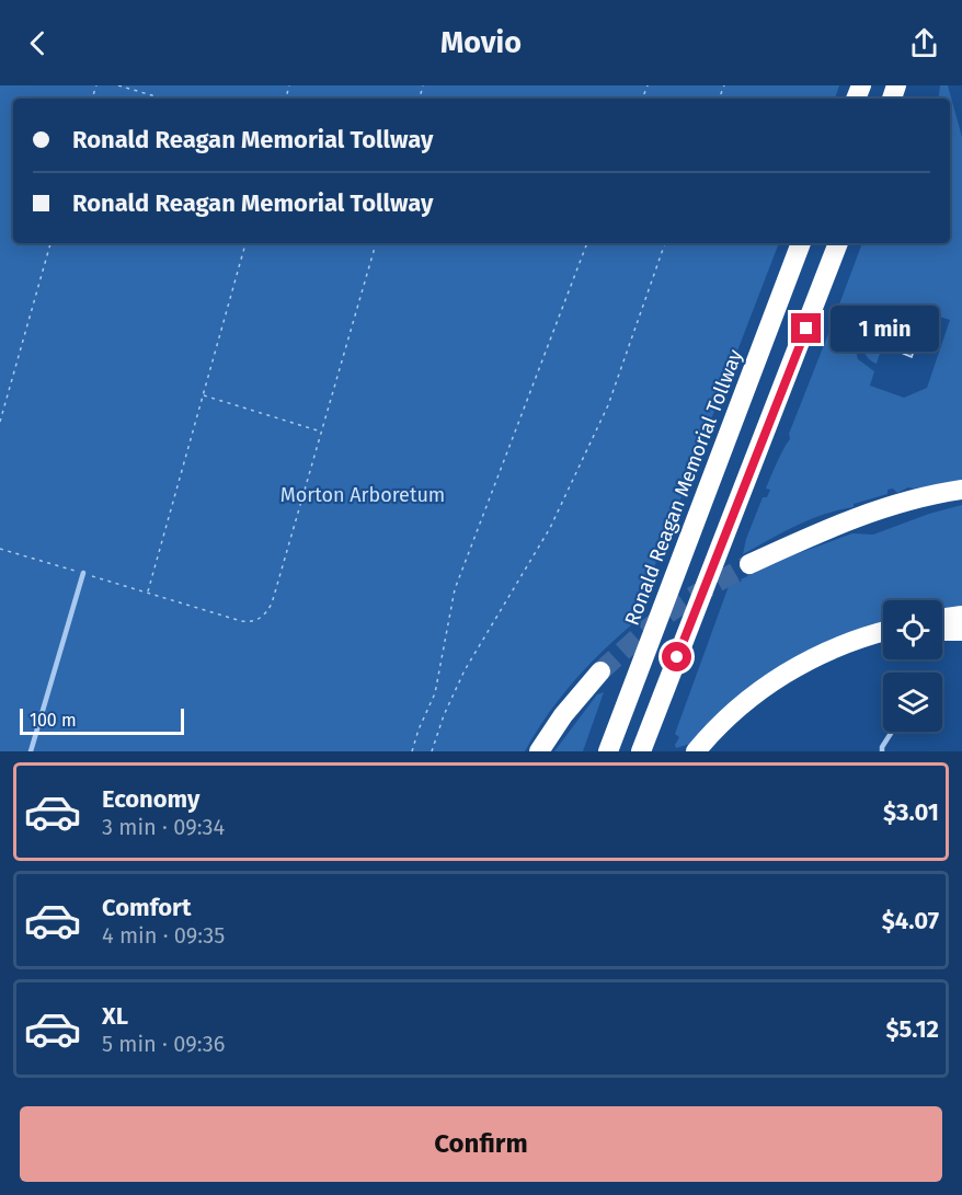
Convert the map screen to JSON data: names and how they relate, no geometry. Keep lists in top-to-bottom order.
{
  "streets": {
    "highway": ["Ronald Reagan Memorial Tollway"]
  },
  "parks": ["Morton Arboretum"],
  "scale_bar": "100 m",
  "page": {
    "header": "Movio",
    "banner": ["Ronald Reagan Memorial Tollway", "Ronald Reagan Memorial Tollway"],
    "bubble": "1 min",
    "scale": "100 m",
    "list": [
      {
        "name": "Economy",
        "note": "3 min · 09:34",
        "value": "$3.01"
      },
      {
        "name": "Comfort",
        "note": "4 min · 09:35",
        "value": "$4.07"
      },
      {
        "name": "XL",
        "note": "5 min · 09:36",
        "value": "$5.12"
      }
    ],
    "buttons": "Confirm"
  }
}
